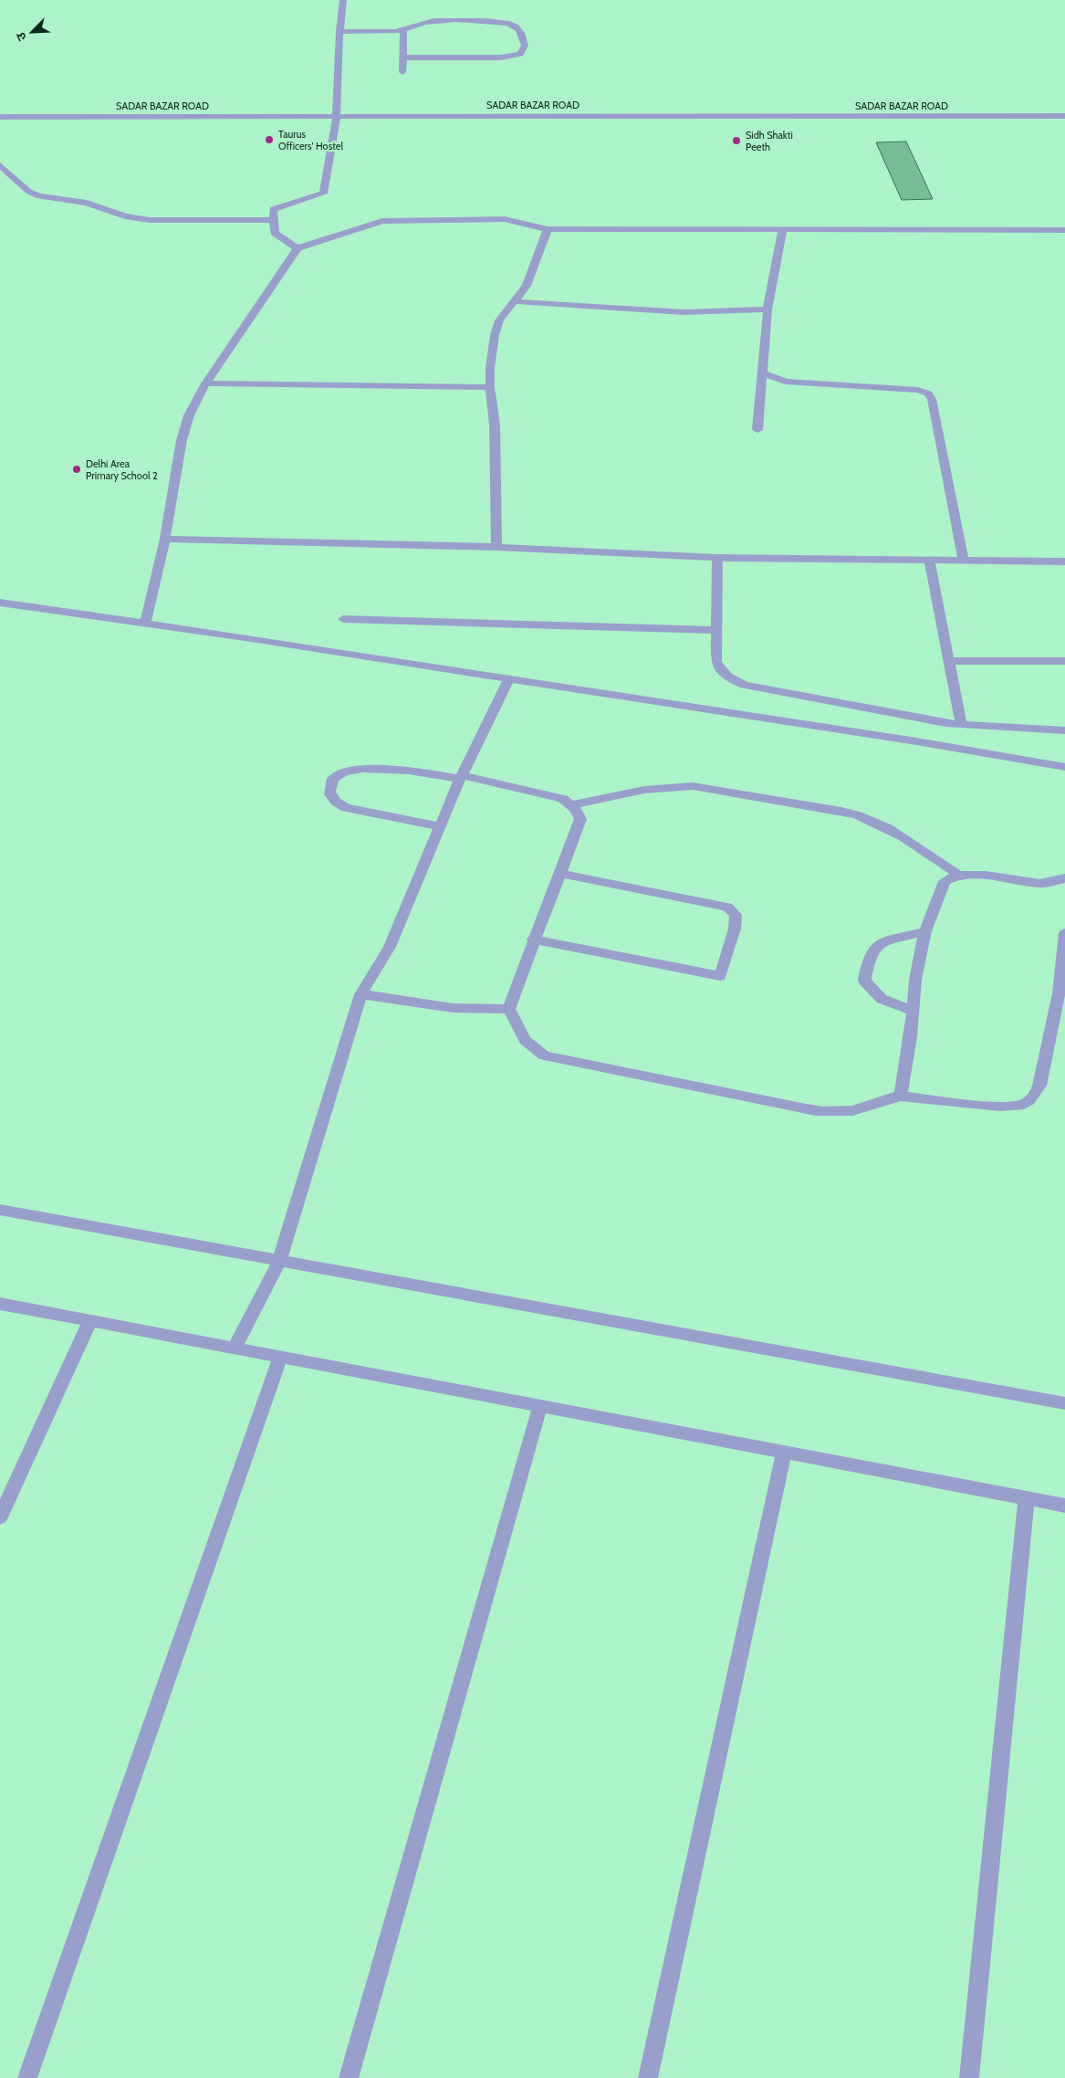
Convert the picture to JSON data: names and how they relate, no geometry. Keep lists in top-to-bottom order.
{
  "streets": {
    "street": ["SADAR BAZAR ROAD"]
  },
  "places": ["Taurus Officers' Hostel", "Sidh Shakti Peeth", "Delhi Area Primary School 2"],
  "north": "bottom left"
}
